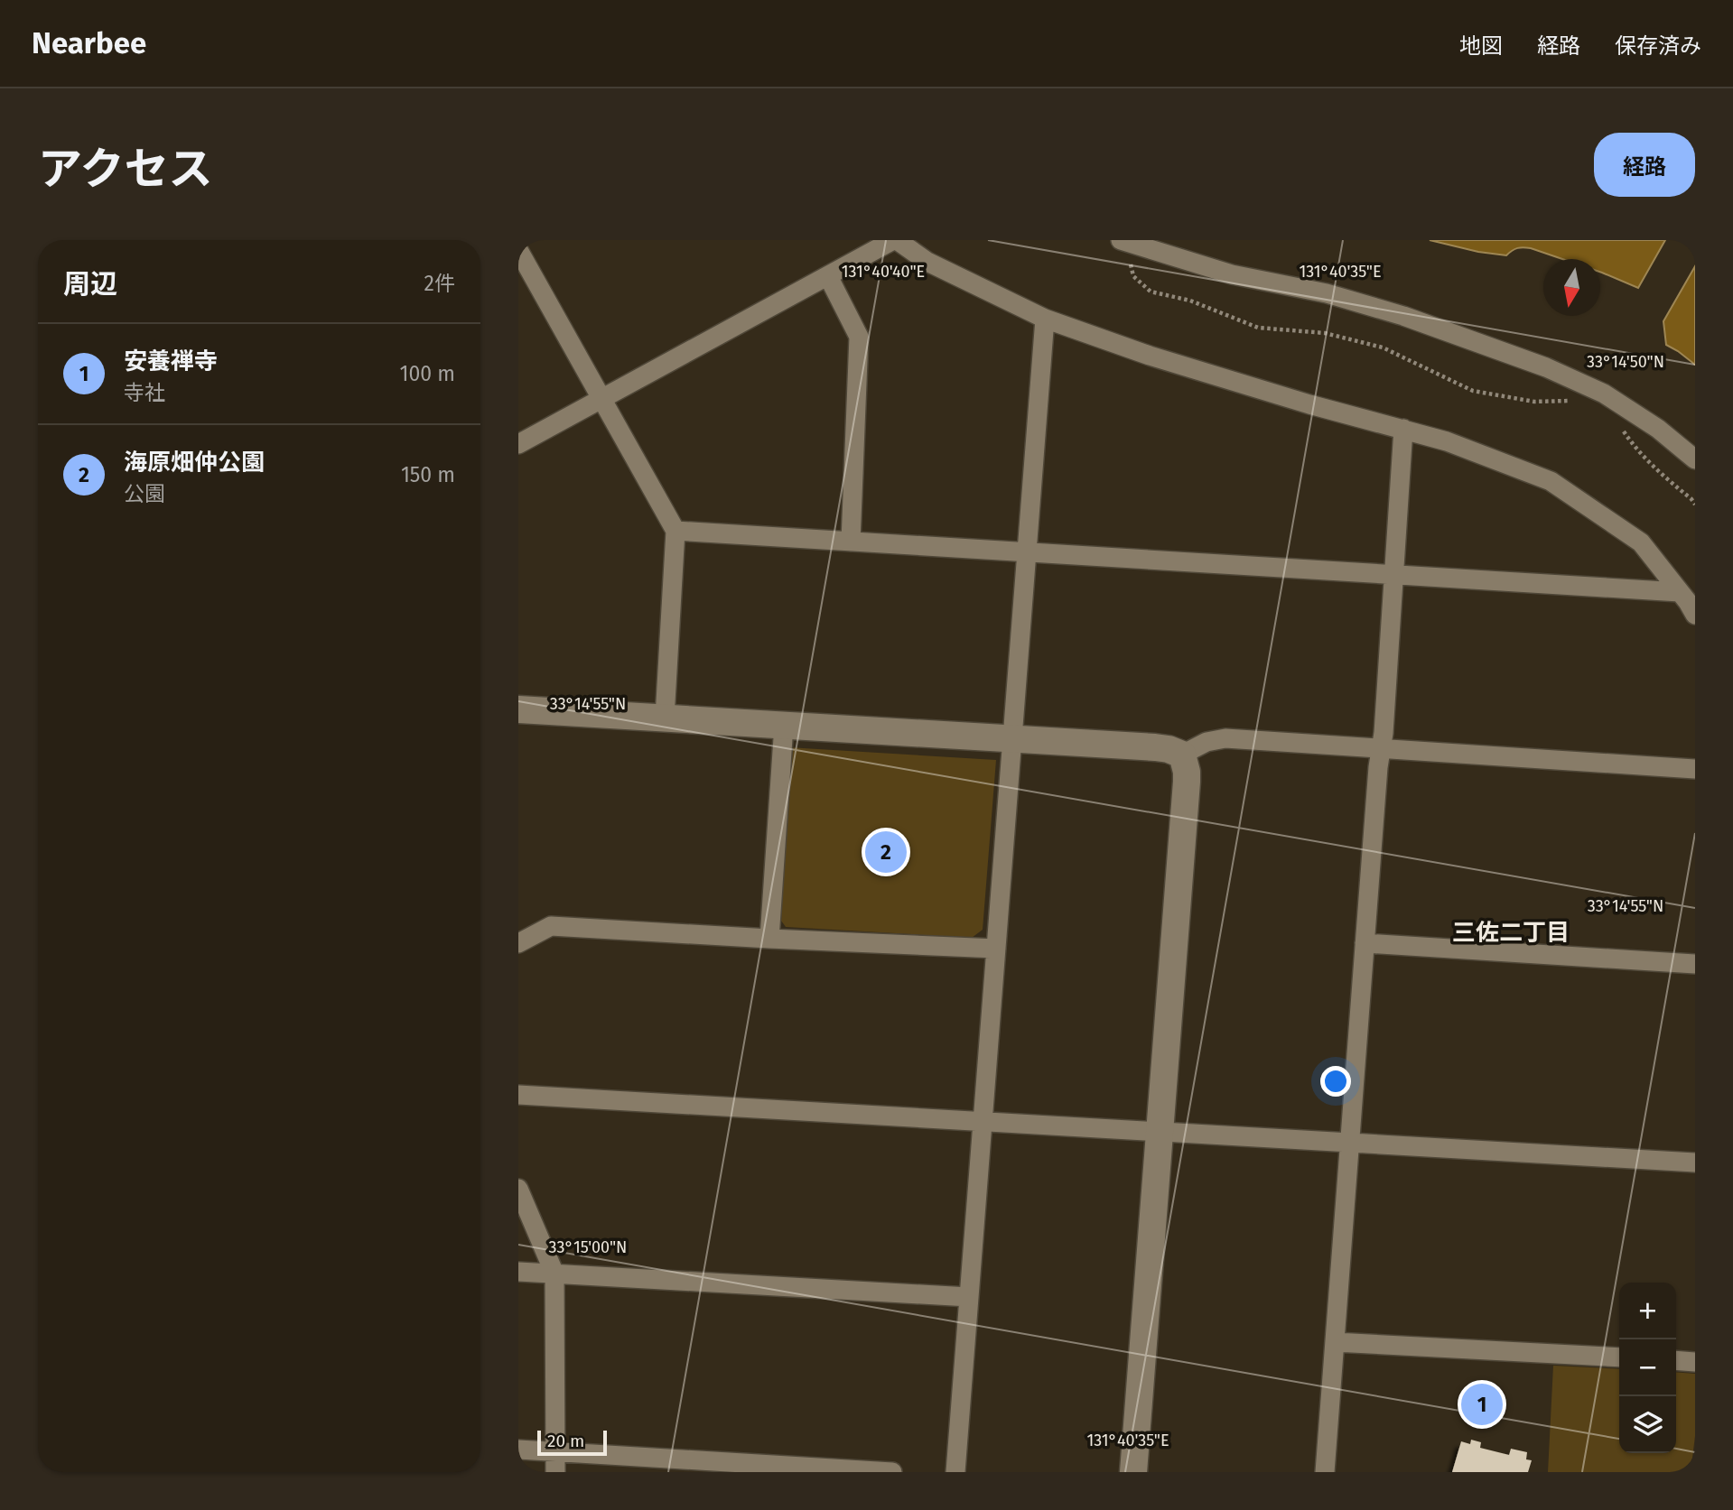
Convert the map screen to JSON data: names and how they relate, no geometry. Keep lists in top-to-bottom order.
{
  "districts": ["三佐二丁目"],
  "scale_bar": "20 m",
  "north": "bottom",
  "page": {
    "header": "Nearbee",
    "nav": ["地図", "経路", "保存済み"],
    "title": "アクセス",
    "buttons": "経路",
    "heading": ["周辺", "2件"],
    "list": [
      {
        "mark": "1",
        "name": "安養禅寺",
        "note": "寺社",
        "value": "100 m"
      },
      {
        "mark": "2",
        "name": "海原畑仲公園",
        "note": "公園",
        "value": "150 m"
      }
    ],
    "pins": ["2", "1"],
    "map_buttons": ["+", "−"],
    "scale": "20 m"
  },
  "coordinates": [
    "131°40'40\"E",
    "131°40'35\"E",
    "33°14'50\"N",
    "33°14'55\"N",
    "33°15'00\"N"
  ]
}
